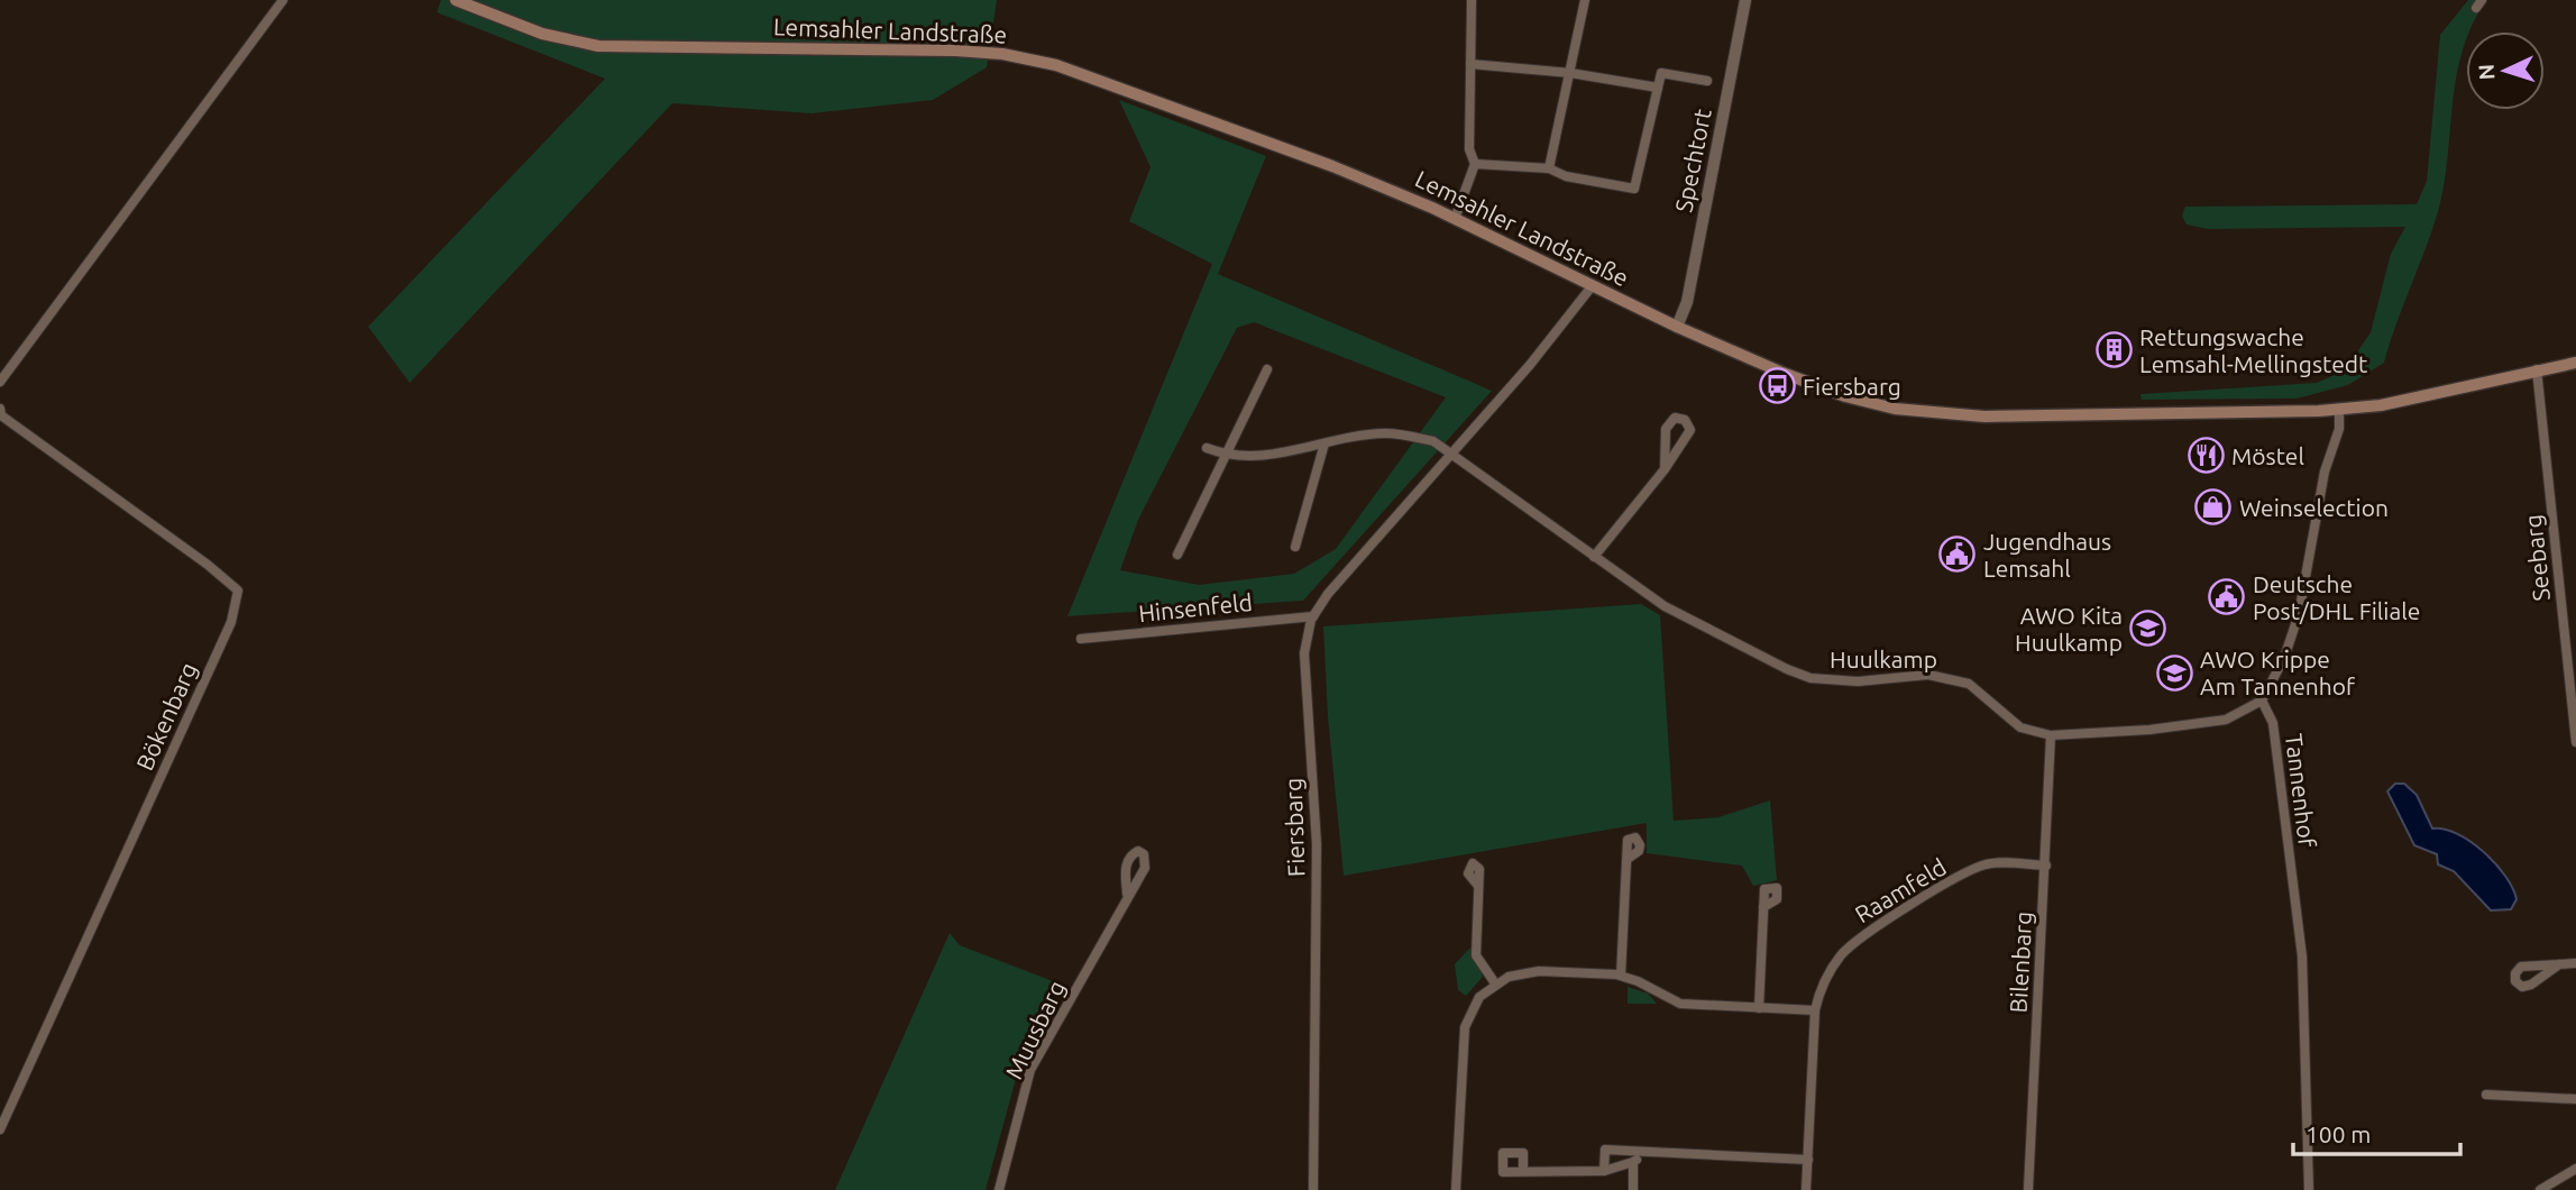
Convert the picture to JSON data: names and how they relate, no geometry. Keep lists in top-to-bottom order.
{
  "streets": {
    "main road": ["Lemsahler Landstraße"],
    "street": [
      "Spechtort",
      "Seebarg",
      "Hinsenfeld",
      "Huulkamp",
      "Bökenbarg",
      "Tannenhof",
      "Fiersbarg",
      "Raamfeld",
      "Bilenbarg",
      "Muusbarg"
    ]
  },
  "crossings": [
    ["Lemsahler Landstraße", "Spechtort"],
    ["Lemsahler Landstraße", "Seebarg"],
    ["Lemsahler Landstraße", "Fiersbarg"],
    ["Hinsenfeld", "Fiersbarg"],
    ["Huulkamp", "Tannenhof"],
    ["Huulkamp", "Fiersbarg"],
    ["Huulkamp", "Bilenbarg"],
    ["Raamfeld", "Bilenbarg"]
  ],
  "places": {
    "building": ["Rettungswache Lemsahl-Mellingstedt"],
    "bus stop": ["Fiersbarg"],
    "restaurant": ["Möstel"],
    "shop": ["Weinselection"],
    "public building": ["Jugendhaus Lemsahl", "Deutsche Post/DHL Filiale"],
    "school or university": ["AWO Kita Huulkamp", "AWO Krippe Am Tannenhof"]
  },
  "scale_bar": "100 m",
  "north": "left"
}
